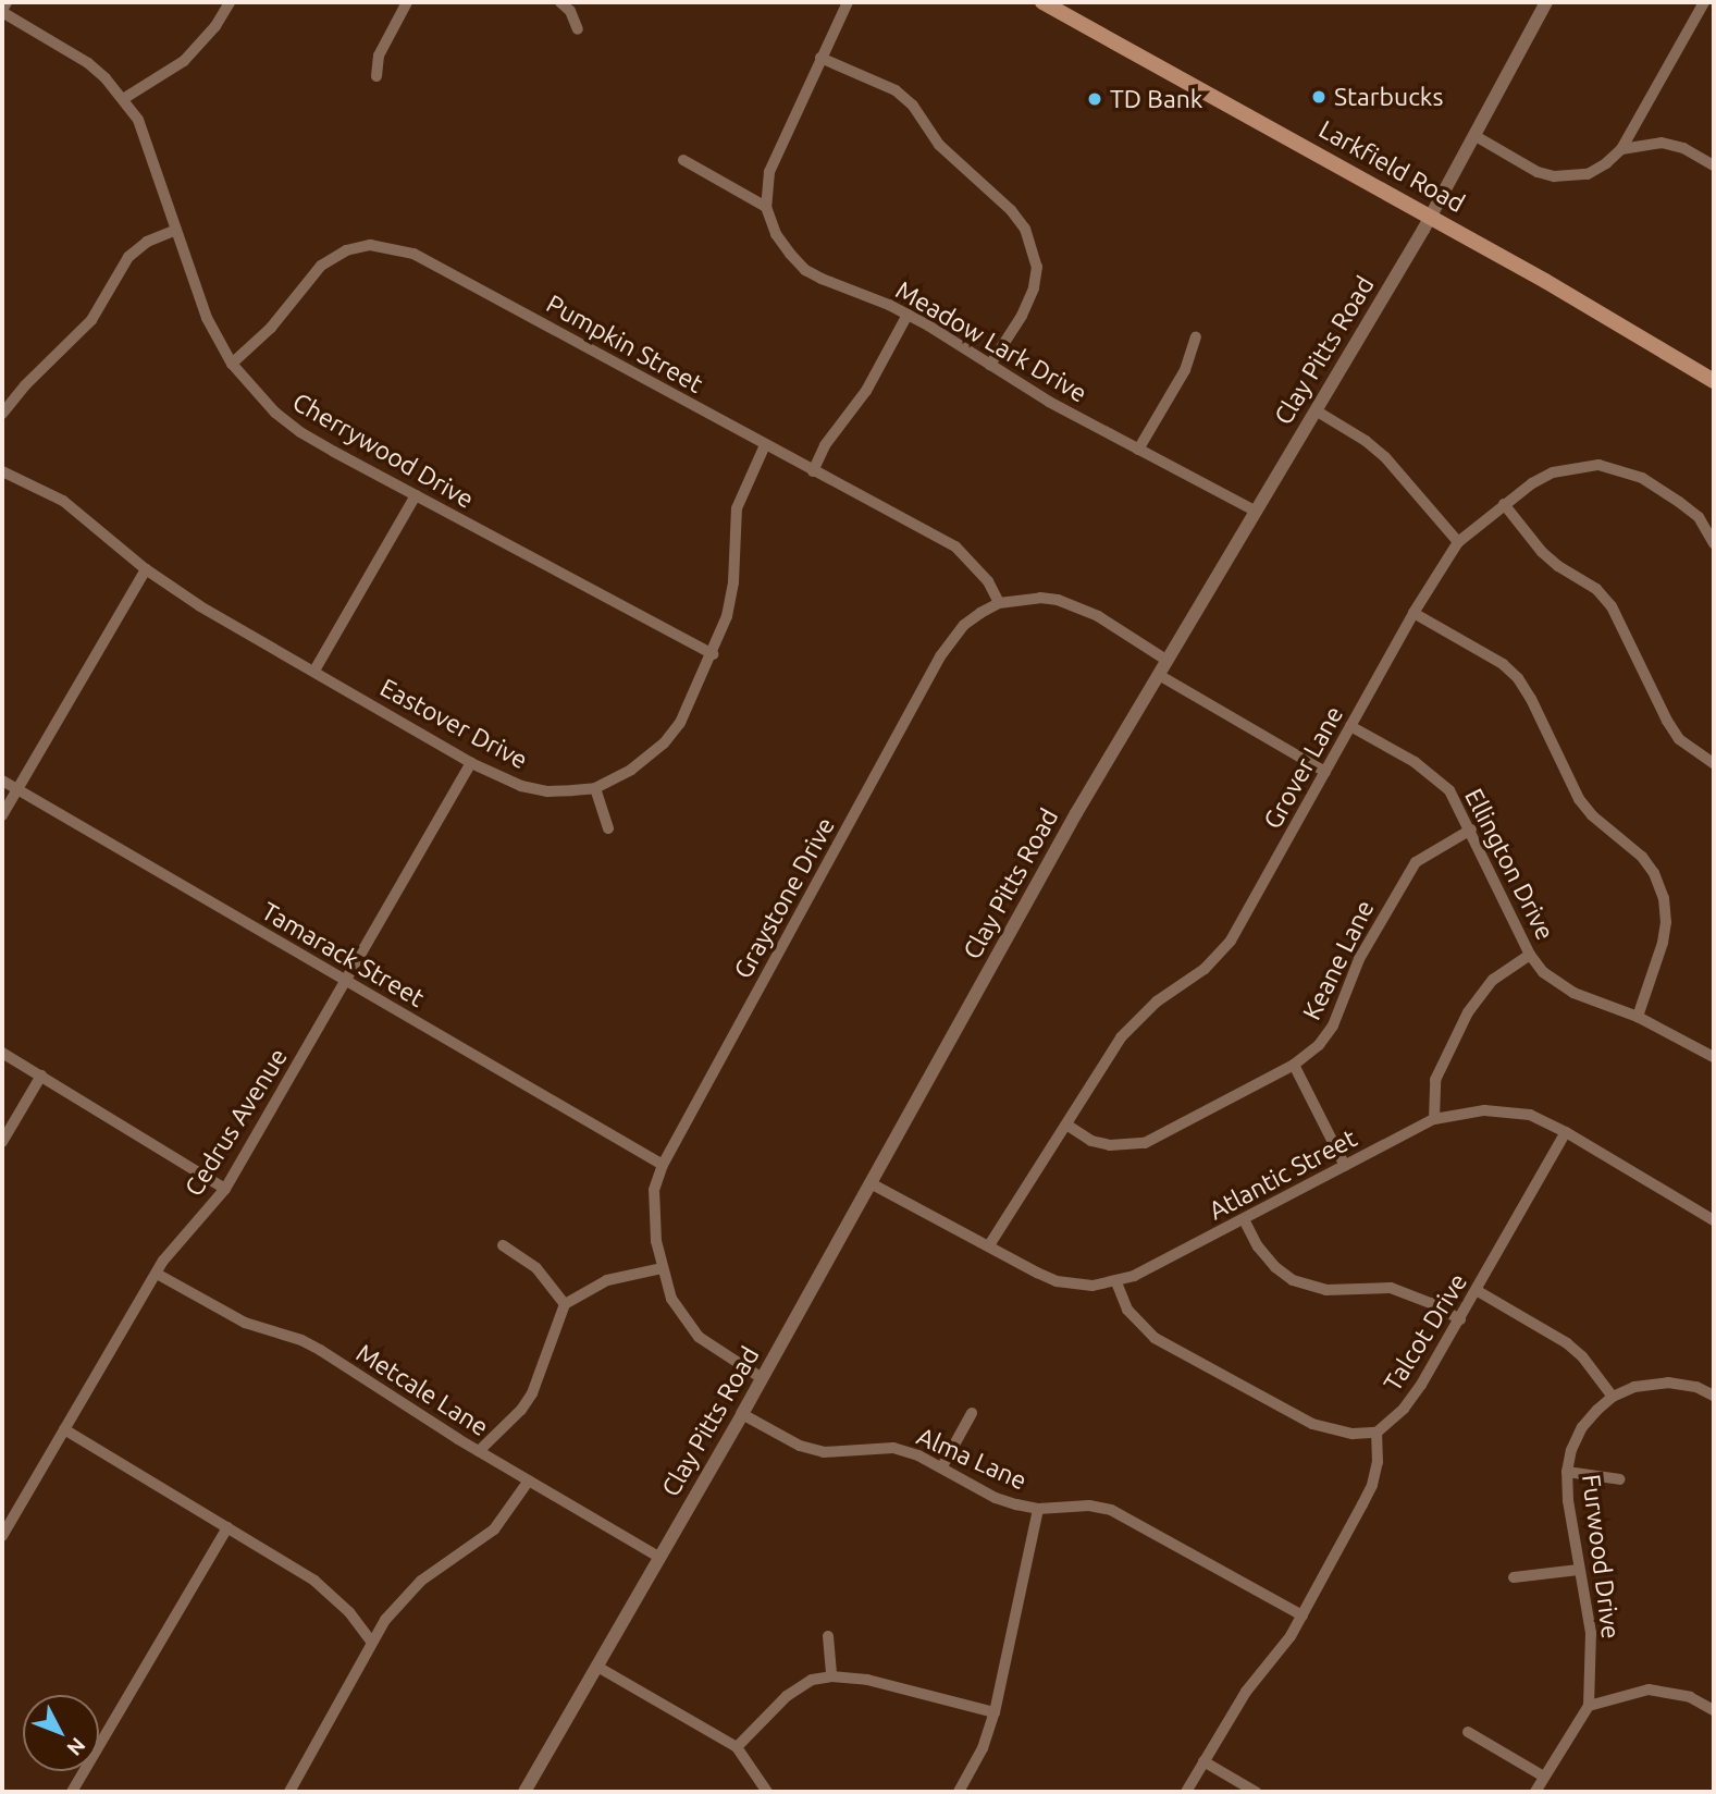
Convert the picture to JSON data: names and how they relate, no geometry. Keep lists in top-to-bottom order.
{
  "streets": {
    "main road": ["Larkfield Road"],
    "street": [
      "Meadow Lark Drive",
      "Pumpkin Street",
      "Clay Pitts Road",
      "Cherrywood Drive",
      "Eastover Drive",
      "Grover Lane",
      "Ellington Drive",
      "Graystone Drive",
      "Tamarack Street",
      "Keane Lane",
      "Cedrus Avenue",
      "Atlantic Street",
      "Talcot Drive",
      "Metcale Lane",
      "Alma Lane",
      "Furwood Drive"
    ]
  },
  "crossings": [
    ["Larkfield Road", "Clay Pitts Road"],
    ["Meadow Lark Drive", "Clay Pitts Road"],
    ["Pumpkin Street", "Cherrywood Drive"],
    ["Pumpkin Street", "Eastover Drive"],
    ["Pumpkin Street", "Graystone Drive"],
    ["Clay Pitts Road", "Graystone Drive"],
    ["Clay Pitts Road", "Atlantic Street"],
    ["Clay Pitts Road", "Metcale Lane"],
    ["Clay Pitts Road", "Alma Lane"],
    ["Cherrywood Drive", "Eastover Drive"],
    ["Eastover Drive", "Cedrus Avenue"],
    ["Grover Lane", "Ellington Drive"],
    ["Grover Lane", "Keane Lane"],
    ["Grover Lane", "Atlantic Street"],
    ["Ellington Drive", "Keane Lane"],
    ["Graystone Drive", "Tamarack Street"],
    ["Tamarack Street", "Cedrus Avenue"],
    ["Cedrus Avenue", "Metcale Lane"],
    ["Atlantic Street", "Talcot Drive"]
  ],
  "places": ["Starbucks", "TD Bank"],
  "north": "bottom right"
}
